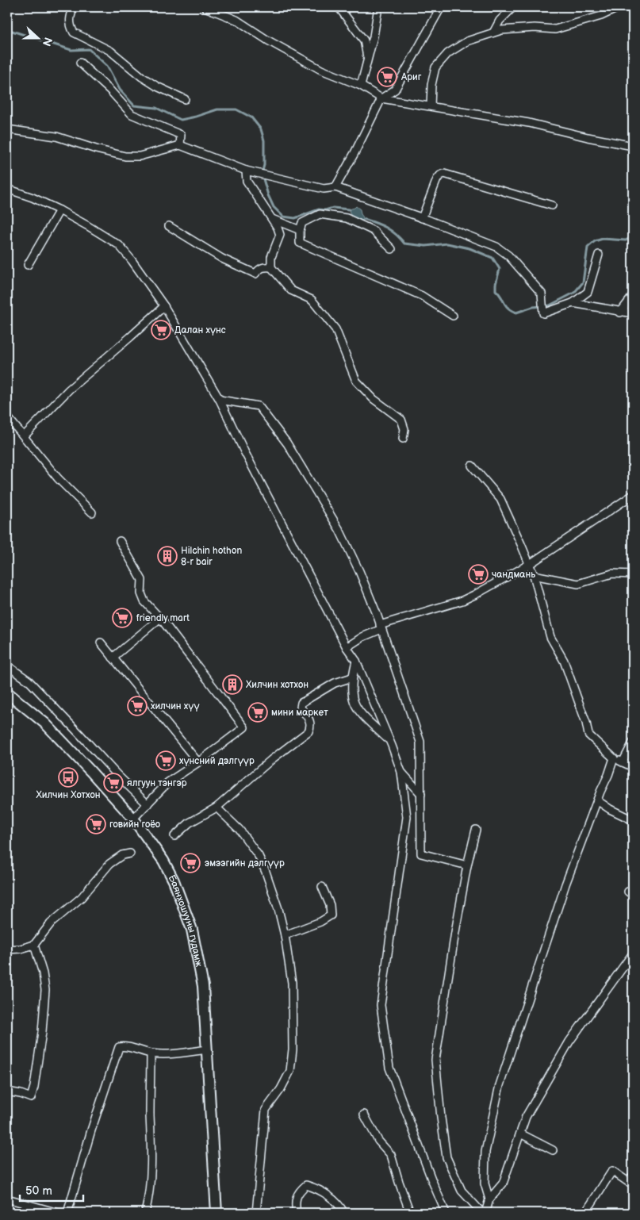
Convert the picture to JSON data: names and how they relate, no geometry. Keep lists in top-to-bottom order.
{
  "streets": {
    "main road": ["Баянхошууны гудамж"]
  },
  "places": {
    "supermarket": [
      "Ариг",
      "Далан хүнс",
      "чандмань",
      "friendly mart",
      "хилчин хүү",
      "мини маркет",
      "хүнсний дэлгүүр",
      "ялгуун тэнгэр",
      "говийн гоёо",
      "эмээгийн дэлгүүр"
    ],
    "building": ["Hilchin hothon 8-r bair", "Хилчин хотхон"],
    "bus stop": ["Хилчин Хотхон"]
  },
  "scale_bar": "50 m",
  "north": "right"
}
